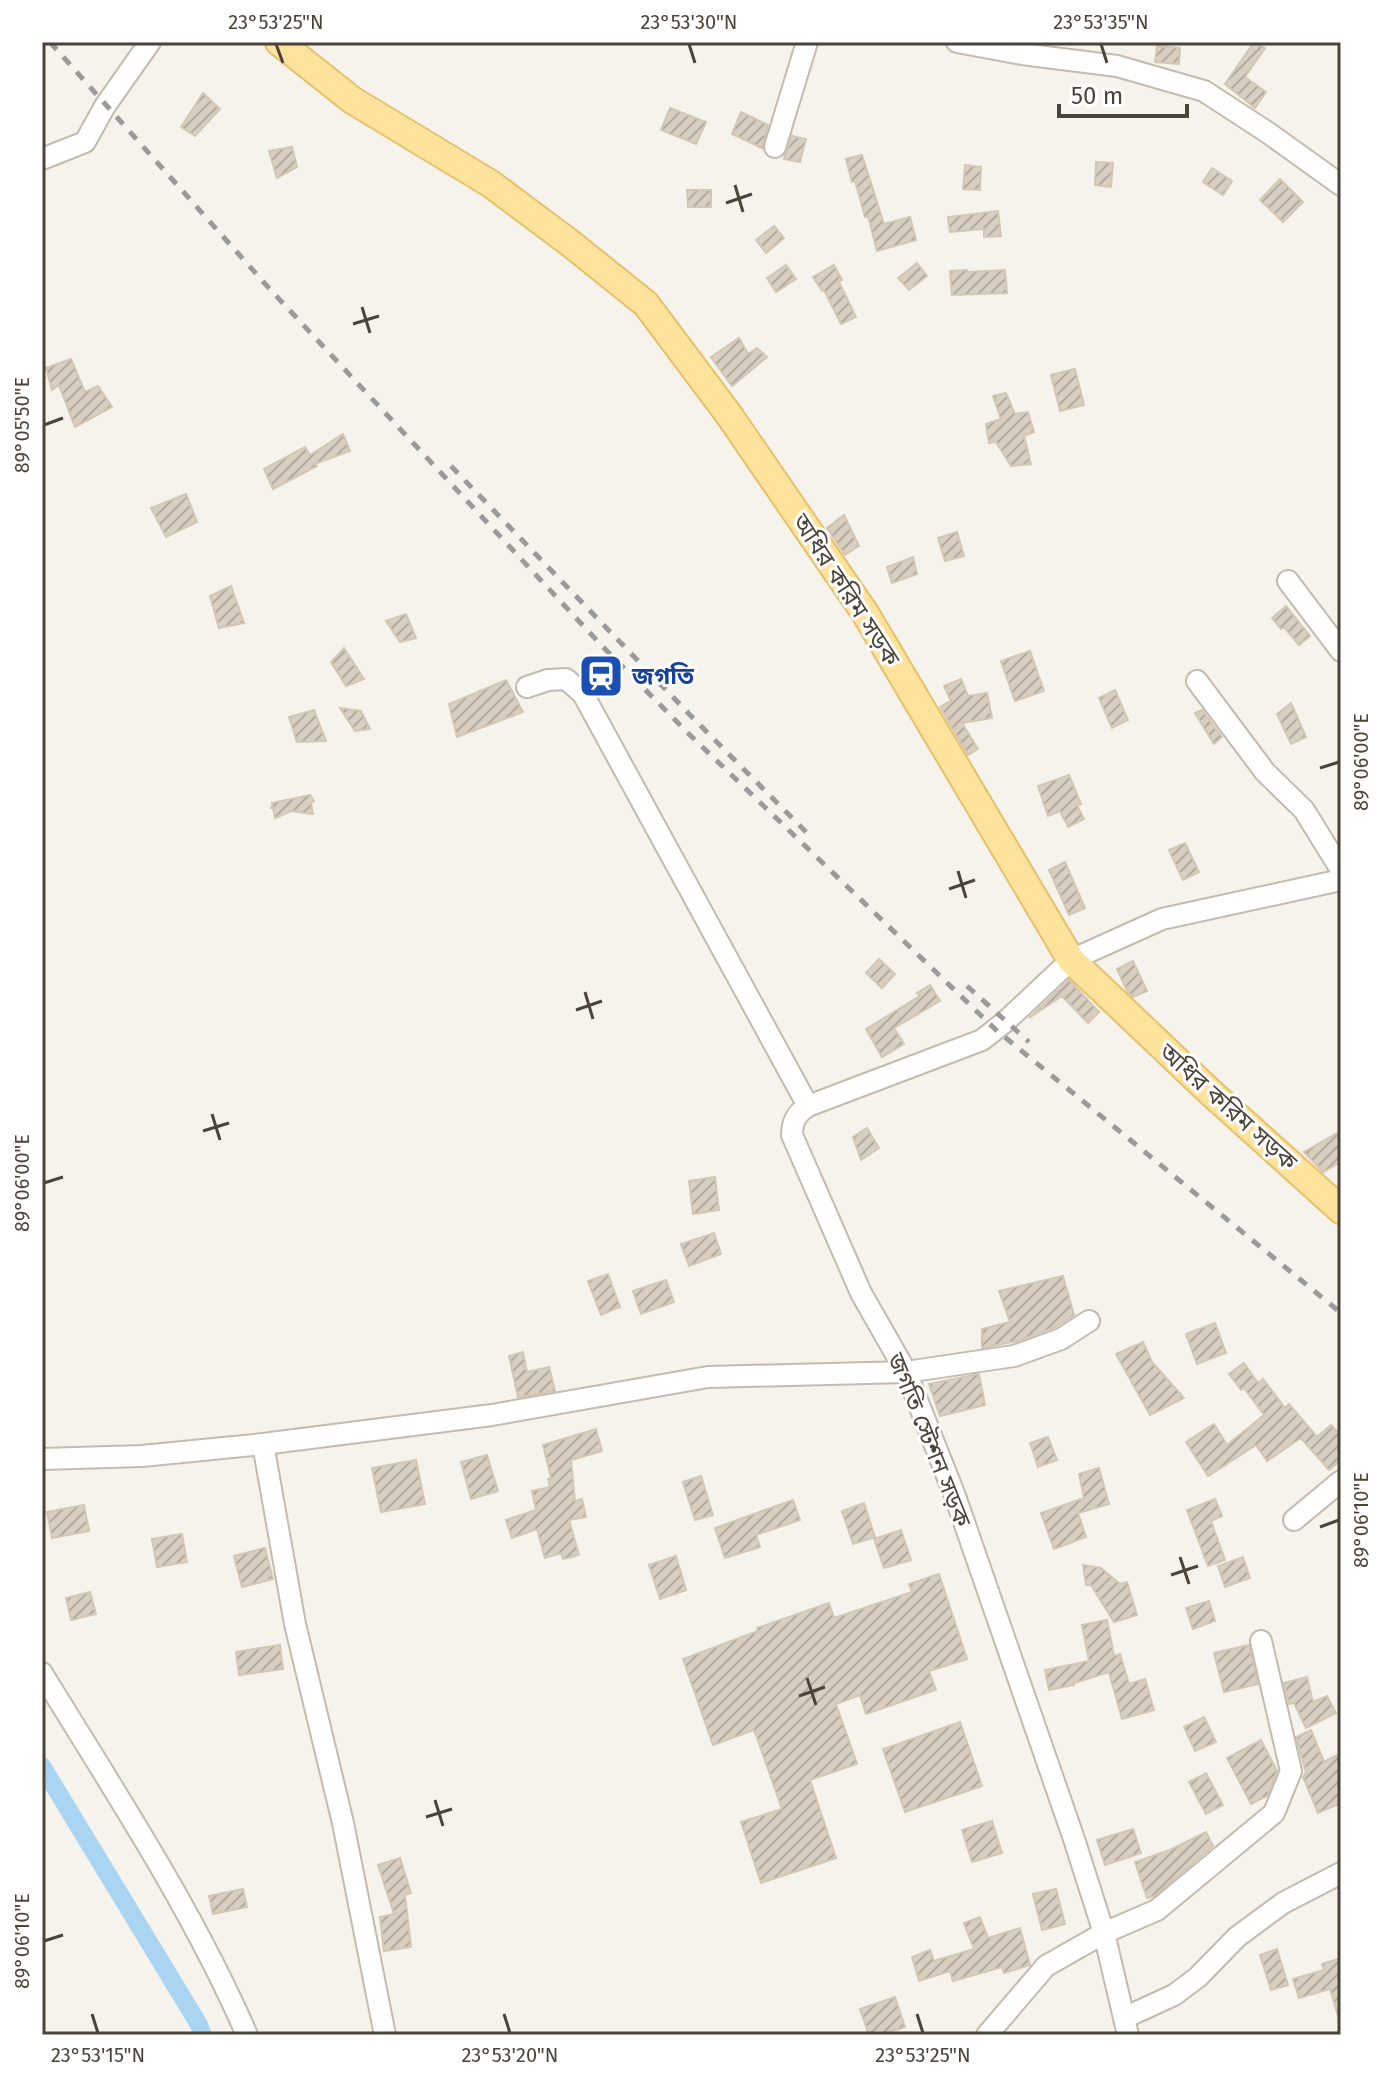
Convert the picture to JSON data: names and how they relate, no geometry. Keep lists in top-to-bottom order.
{
  "streets": {
    "main road": ["অধির করিম সড়ক"],
    "street": ["জগতি স্টেশন সড়ক"]
  },
  "places": {
    "station": ["জগতি"]
  },
  "scale_bar": "50 m",
  "coordinates": [
    "23°53'25\"N",
    "23°53'30\"N",
    "23°53'35\"N",
    "89°05'50\"E",
    "89°06'00\"E",
    "89°06'10\"E",
    "23°53'15\"N",
    "23°53'20\"N"
  ]
}
